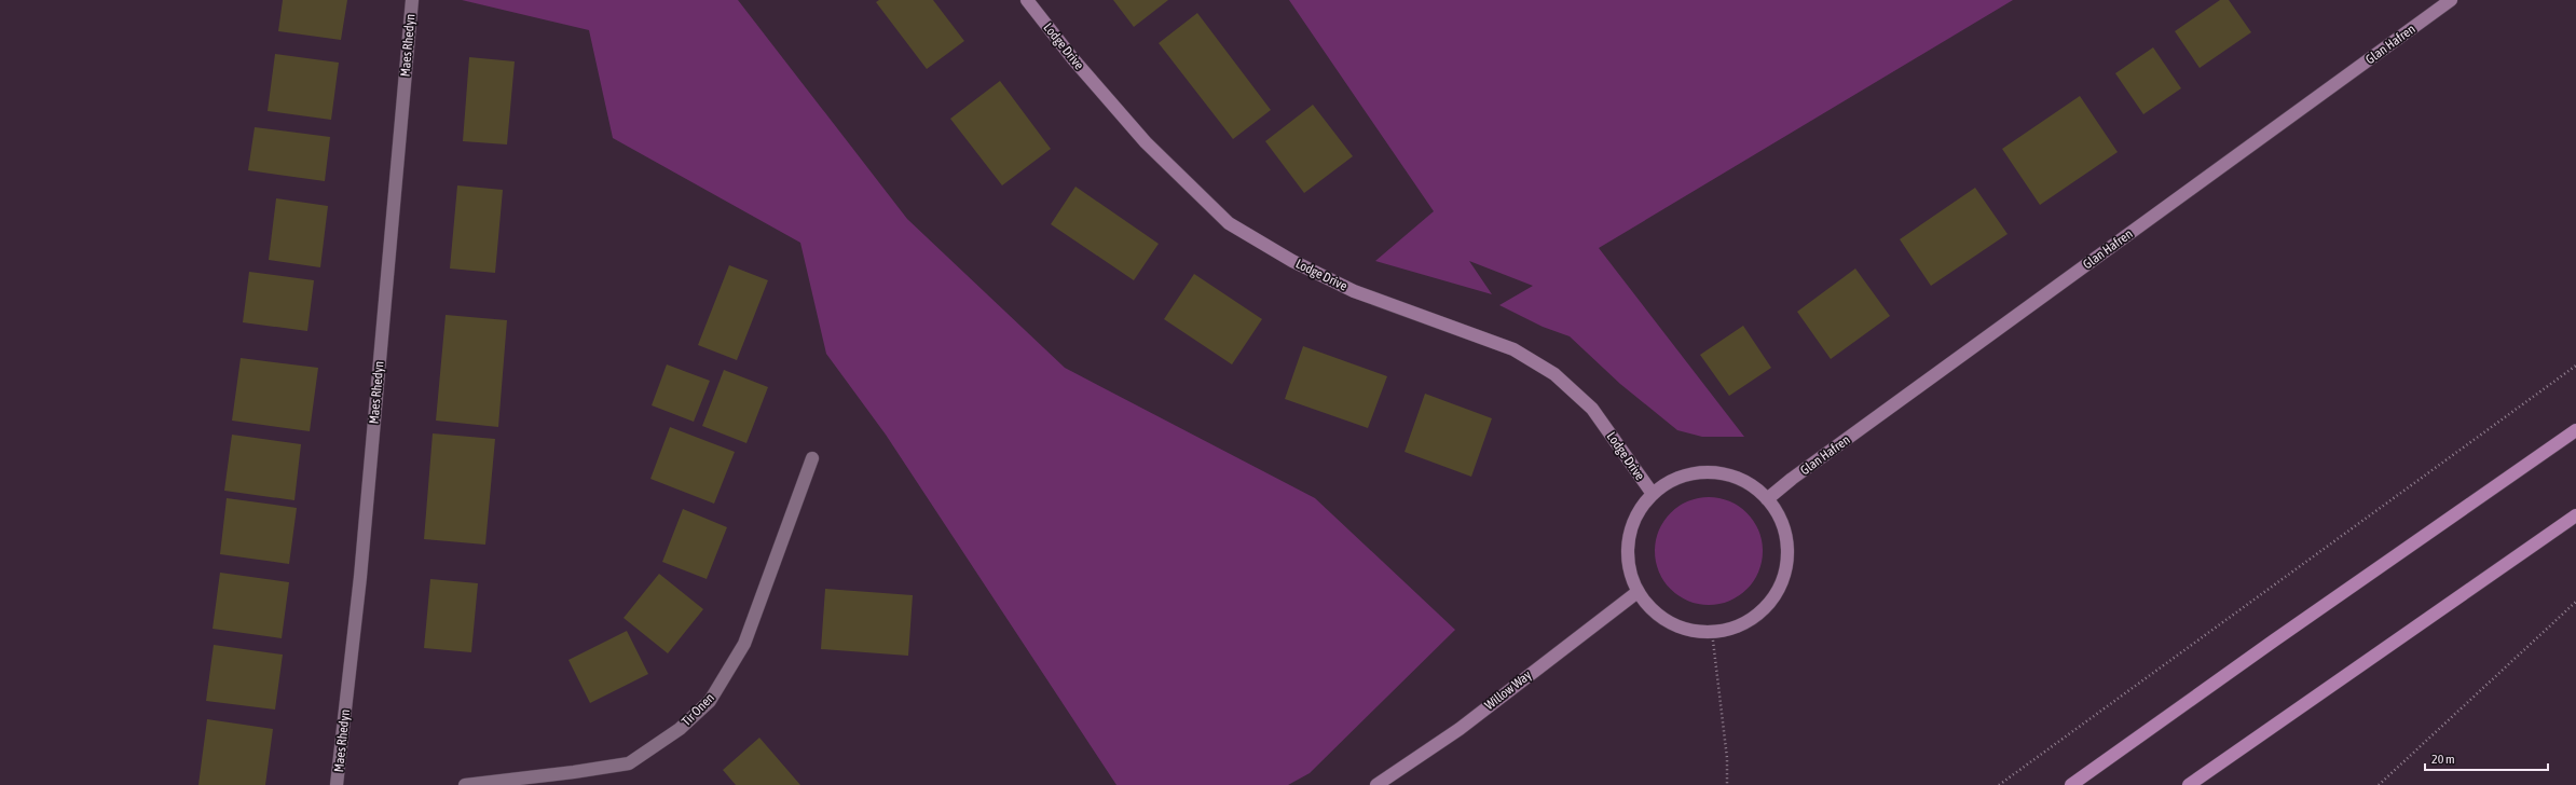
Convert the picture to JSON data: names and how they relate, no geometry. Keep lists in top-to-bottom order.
{
  "streets": {
    "street": [
      "Glan Hafren",
      "Maes Rhedyn",
      "Lodge Drive",
      "Willow Way",
      "Tir Onen"
    ]
  },
  "scale_bar": "20 m"
}
